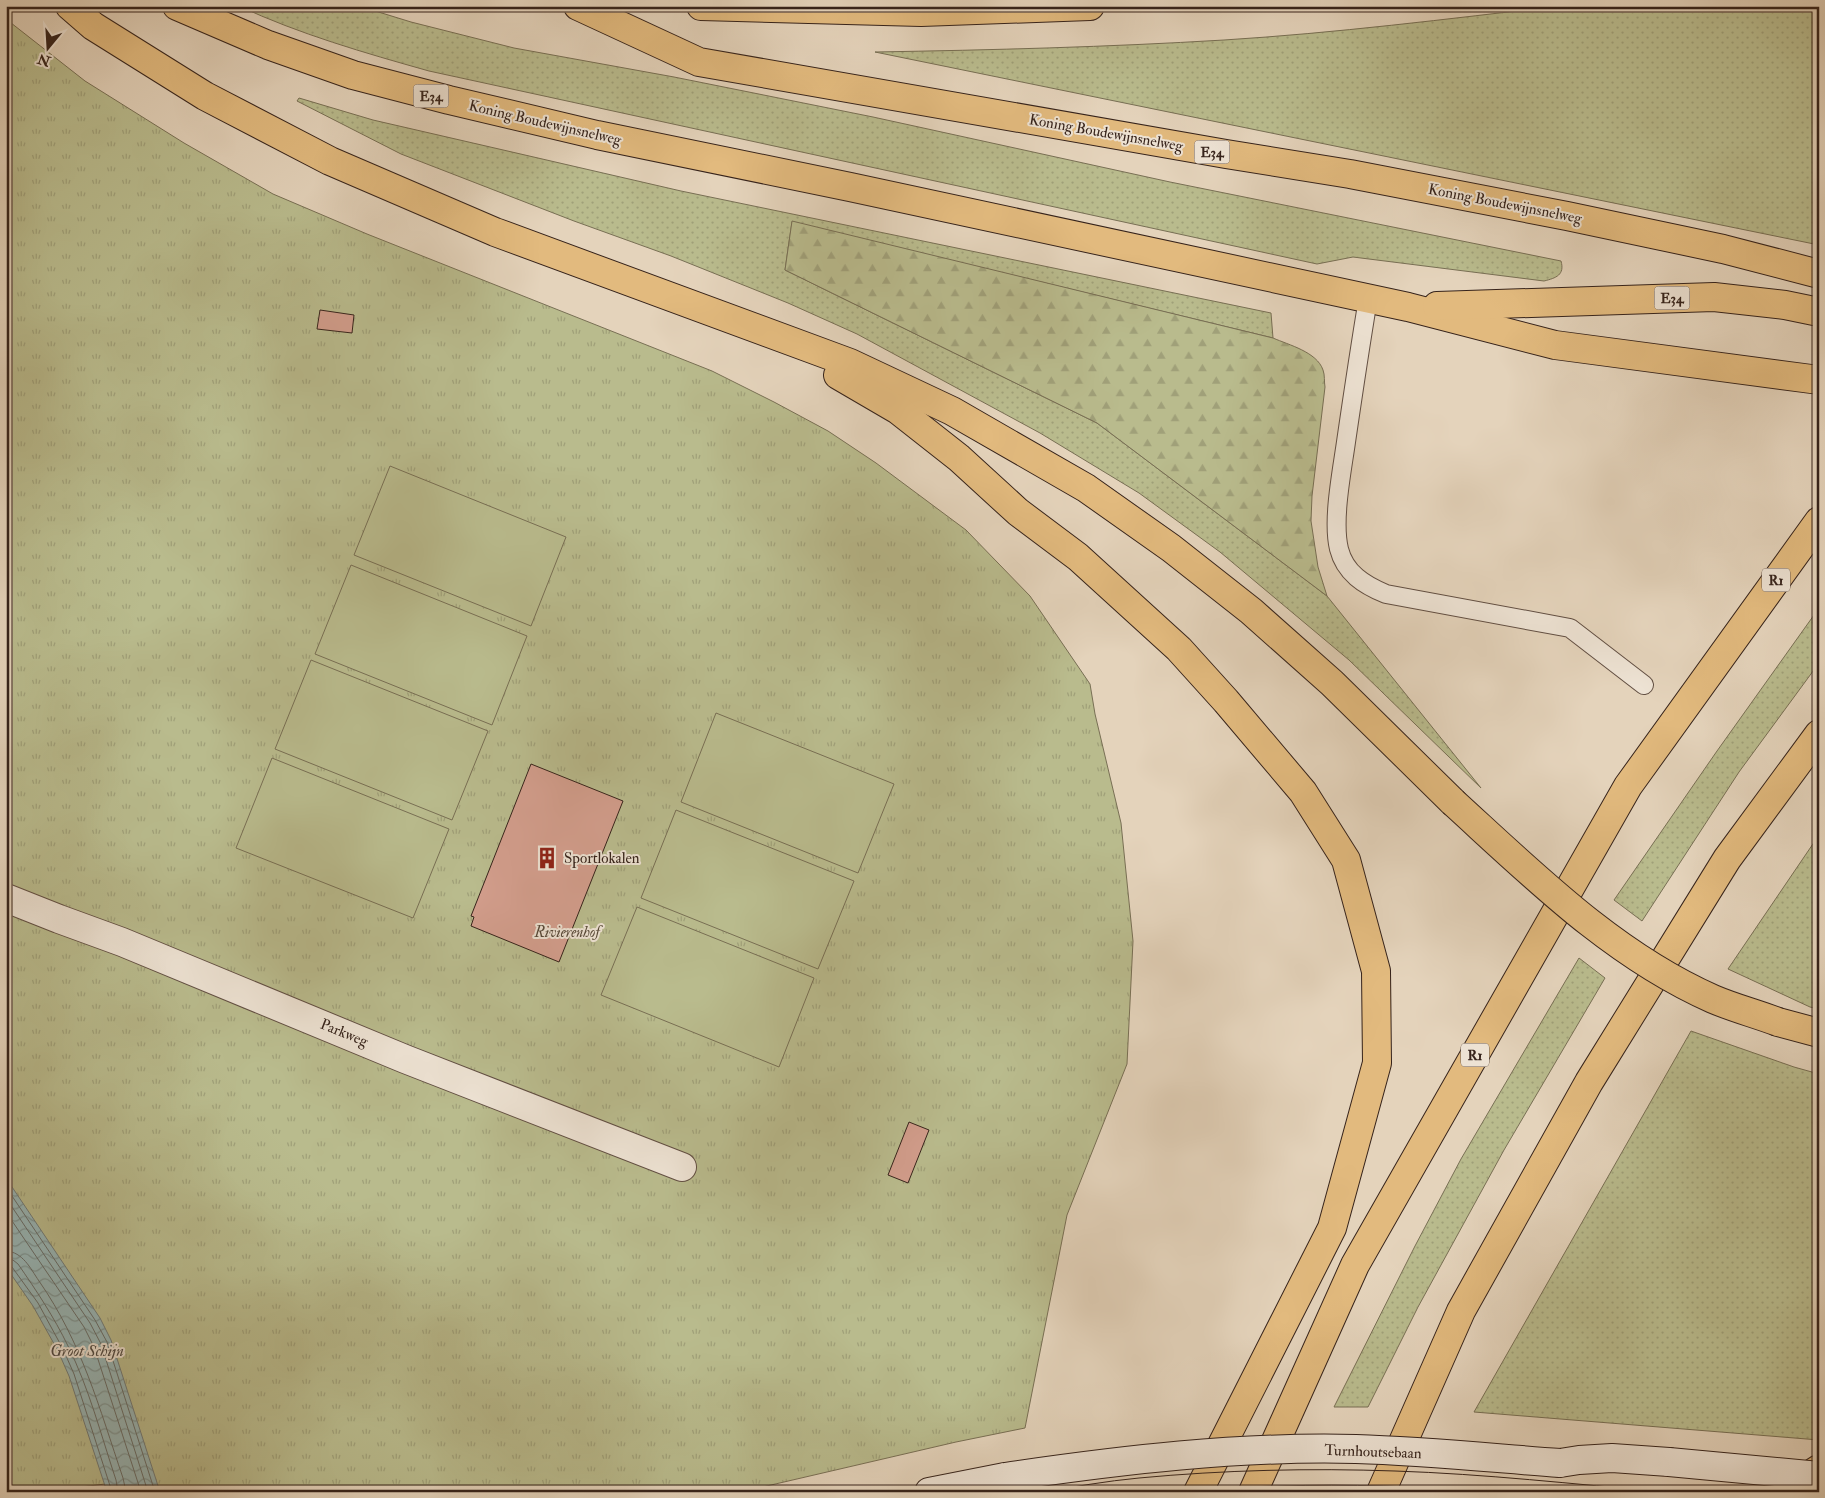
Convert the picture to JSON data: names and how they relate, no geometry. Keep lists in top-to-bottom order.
{
  "streets": {
    "highway": ["E34", "Koning Boudewijnsnelweg", "R1"],
    "main road": ["Parkweg", "Turnhoutsebaan"]
  },
  "crossings": [
    ["E34", "Koning Boudewijnsnelweg"]
  ],
  "water": ["Groot Schijn"],
  "parks": ["Rivierenhof"],
  "places": {
    "building": ["Sportlokalen"]
  },
  "north": "bottom"
}
